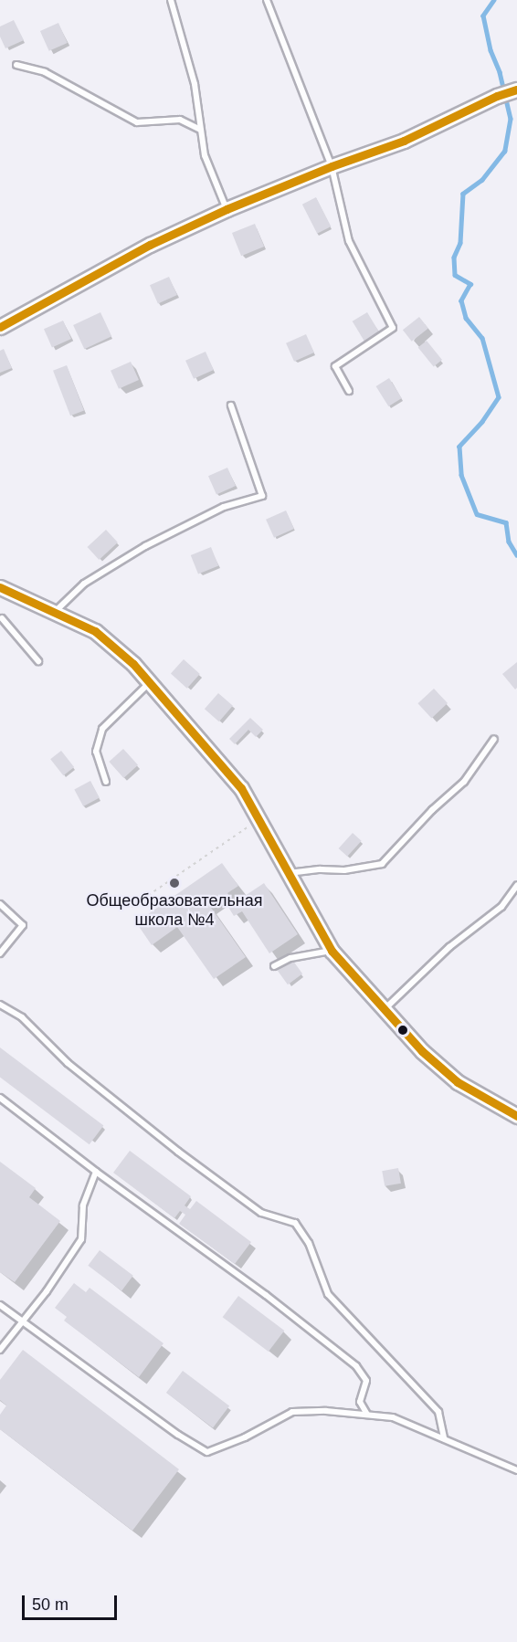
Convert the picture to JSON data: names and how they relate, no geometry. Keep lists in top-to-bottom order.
{
  "places": ["Общеобразовательная школа №4"],
  "scale_bar": "50 m"
}
